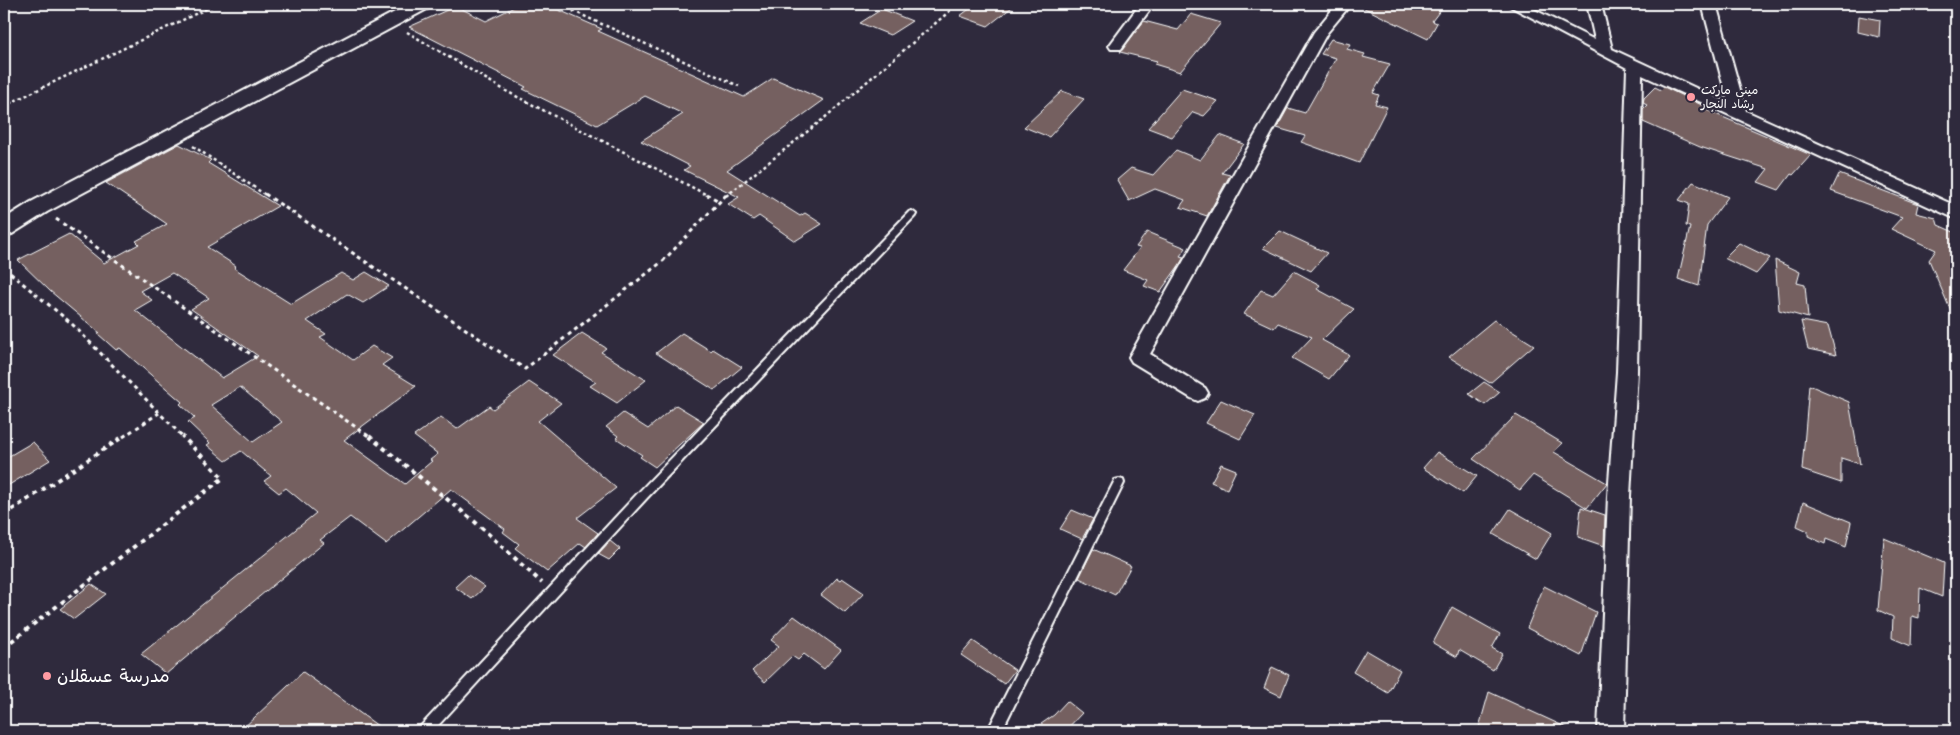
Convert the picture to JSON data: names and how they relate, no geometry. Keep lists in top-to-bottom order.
{
  "places": ["ميني ماركت رشاد النجار", "مدرسة عسقلان"]
}
